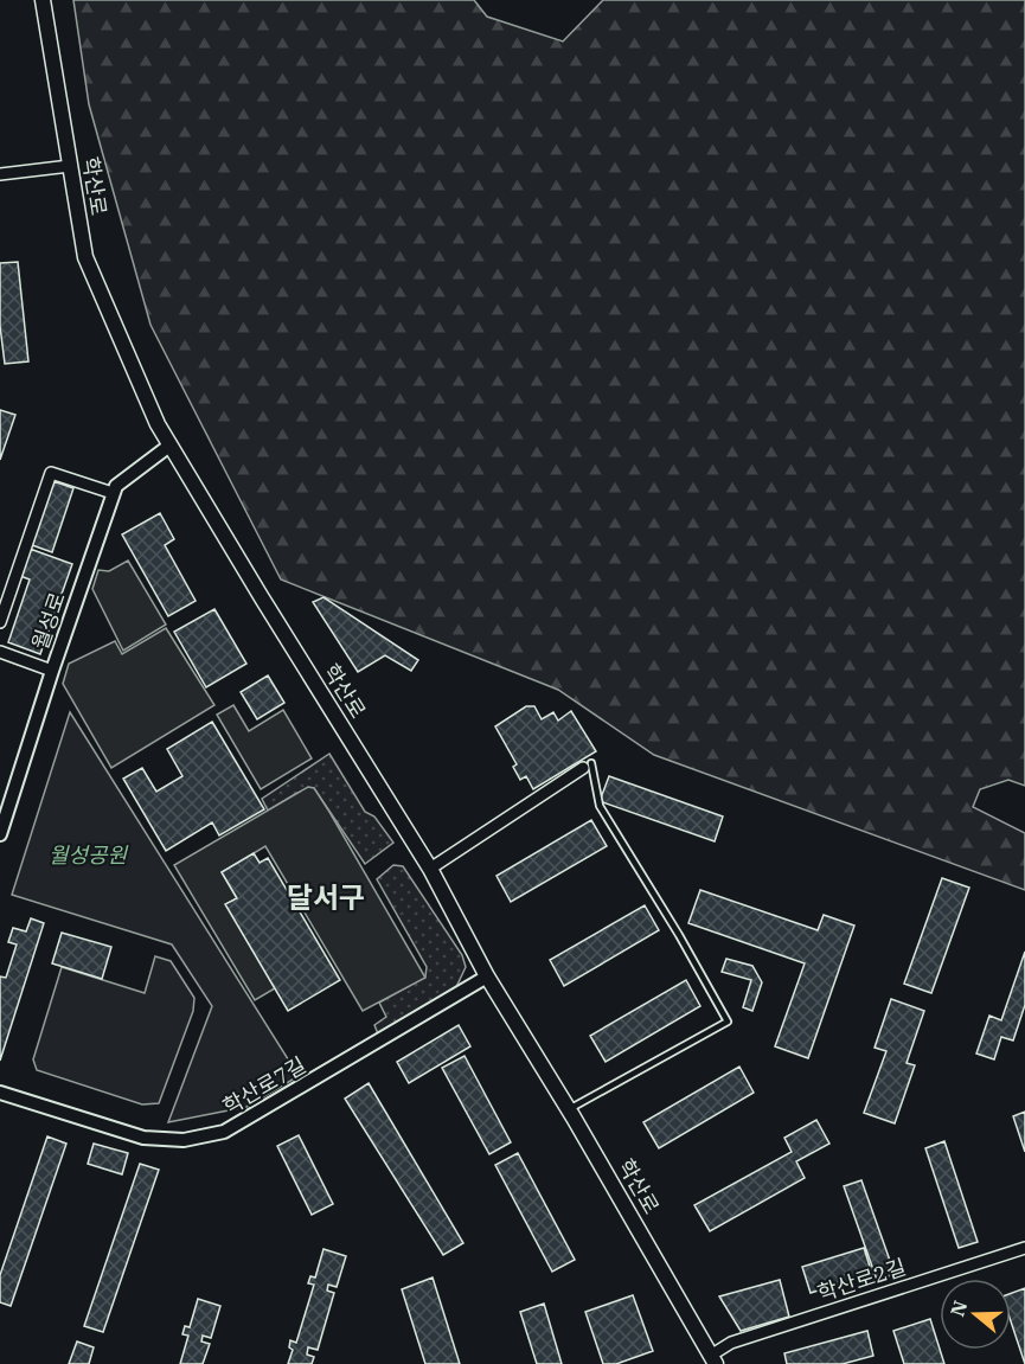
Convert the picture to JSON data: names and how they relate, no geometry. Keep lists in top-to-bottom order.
{
  "streets": {
    "main road": ["학산로"],
    "street": ["월성로", "학산로7길", "학산로2길"]
  },
  "crossings": [
    ["학산로", "월성로"],
    ["학산로", "학산로7길"],
    ["학산로", "학산로2길"]
  ],
  "districts": ["달서구"],
  "parks": ["월성공원"],
  "north": "left"
}
